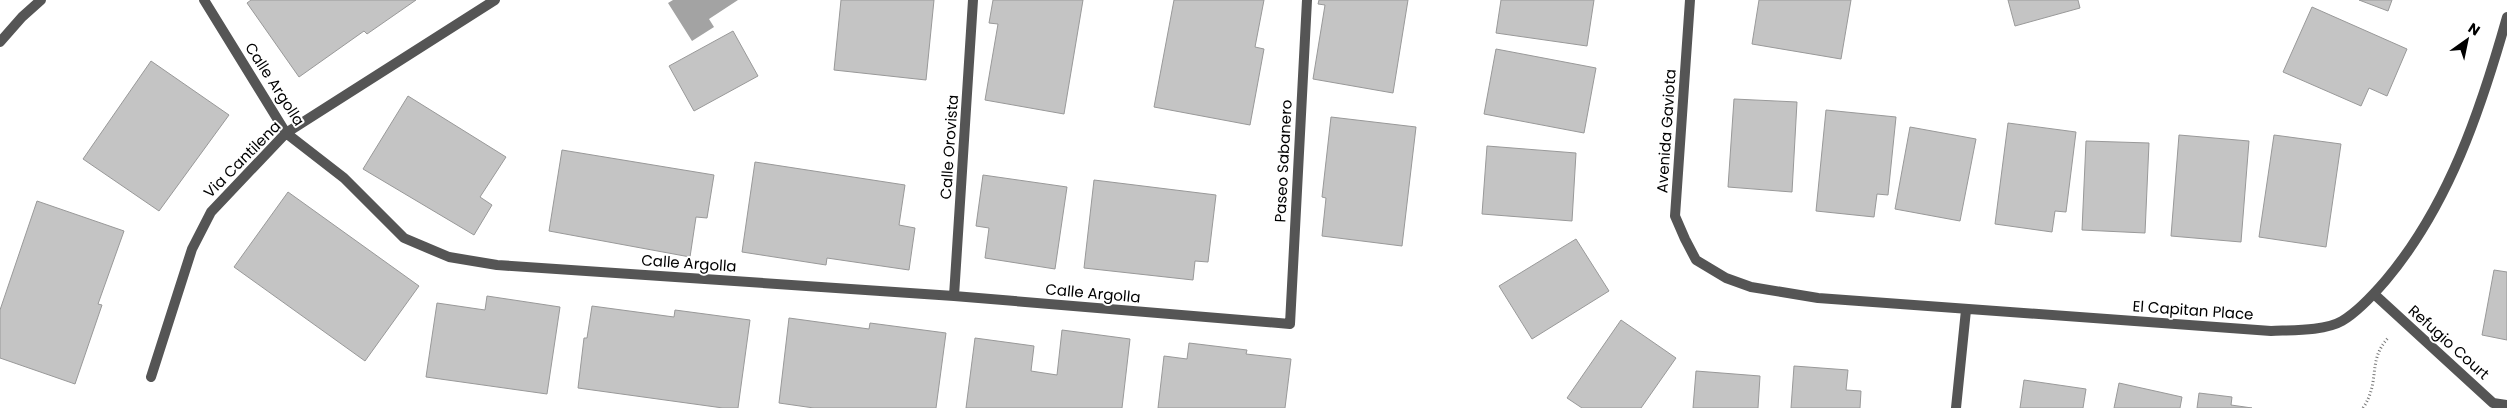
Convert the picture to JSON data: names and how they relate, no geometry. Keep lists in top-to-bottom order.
{
  "streets": {
    "street": [
      "Calle Argolla",
      "Avenida Gaviota",
      "Calle Orovista",
      "Via Cantilena",
      "Paseo Sabanero",
      "El Capitan Place",
      "Refugio Court"
    ]
  },
  "crossings": [
    ["Calle Argolla", "Calle Orovista"],
    ["Calle Argolla", "Via Cantilena"],
    ["Calle Argolla", "Paseo Sabanero"],
    ["Avenida Gaviota", "El Capitan Place"],
    ["El Capitan Place", "Refugio Court"]
  ],
  "north": "top right"
}
